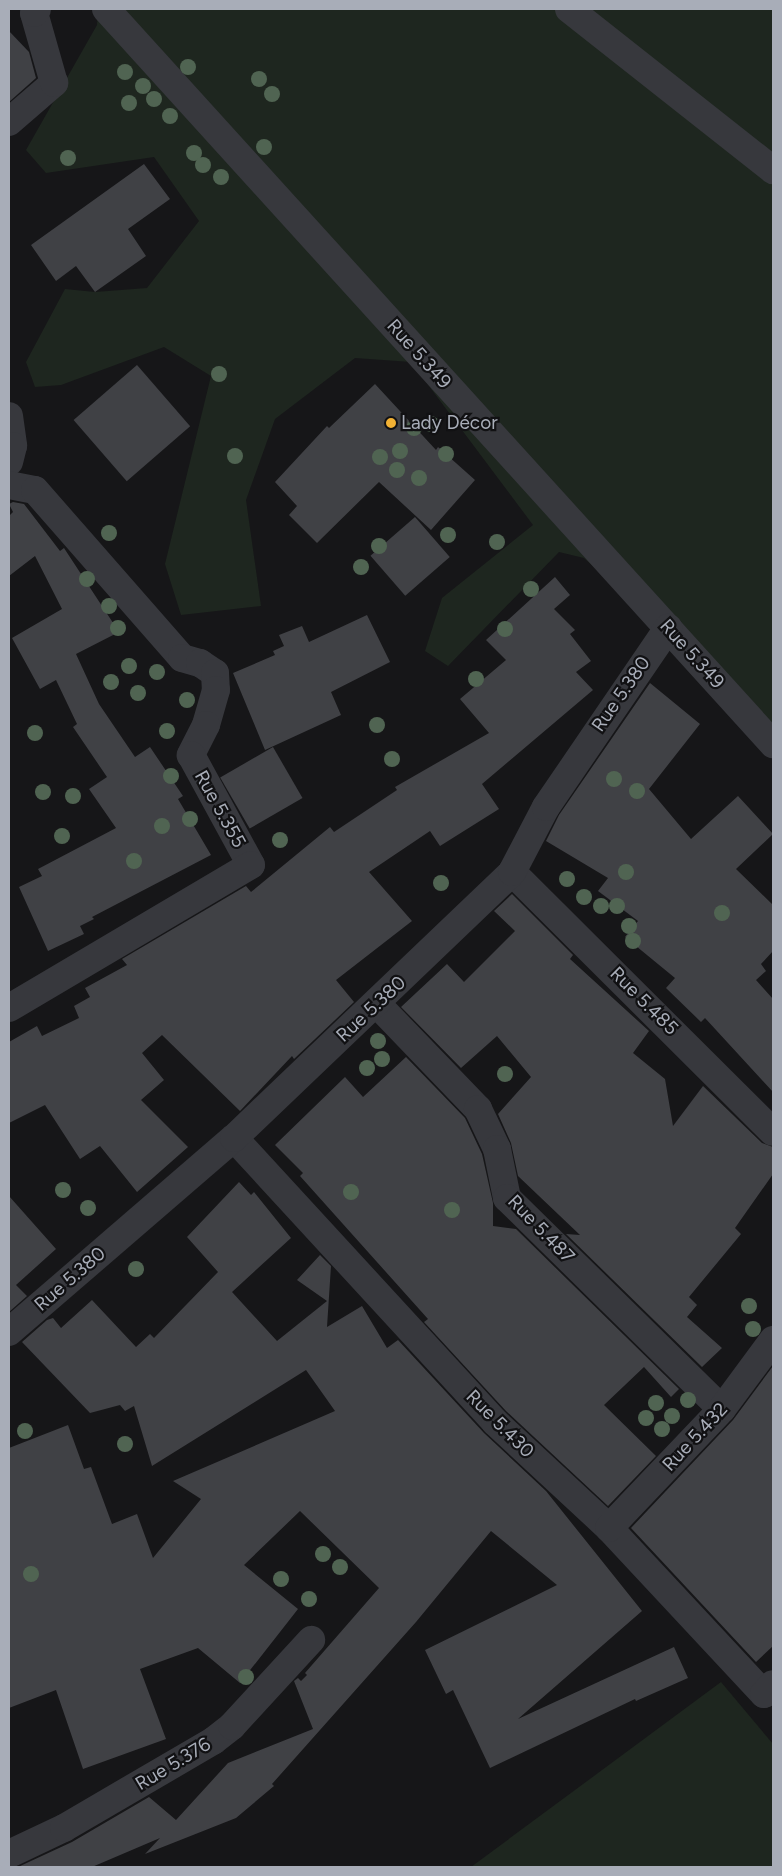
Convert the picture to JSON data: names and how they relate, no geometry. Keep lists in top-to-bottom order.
{
  "streets": {
    "street": [
      "Rue 5.349",
      "Rue 5.380",
      "Rue 5.355",
      "Rue 5.485",
      "Rue 5.487",
      "Rue 5.430",
      "Rue 5.432",
      "Rue 5.376"
    ]
  },
  "crossings": [
    ["Rue 5.349", "Rue 5.380"],
    ["Rue 5.380", "Rue 5.485"],
    ["Rue 5.380", "Rue 5.487"],
    ["Rue 5.380", "Rue 5.430"],
    ["Rue 5.487", "Rue 5.432"],
    ["Rue 5.430", "Rue 5.432"]
  ],
  "places": ["Lady Décor"]
}
